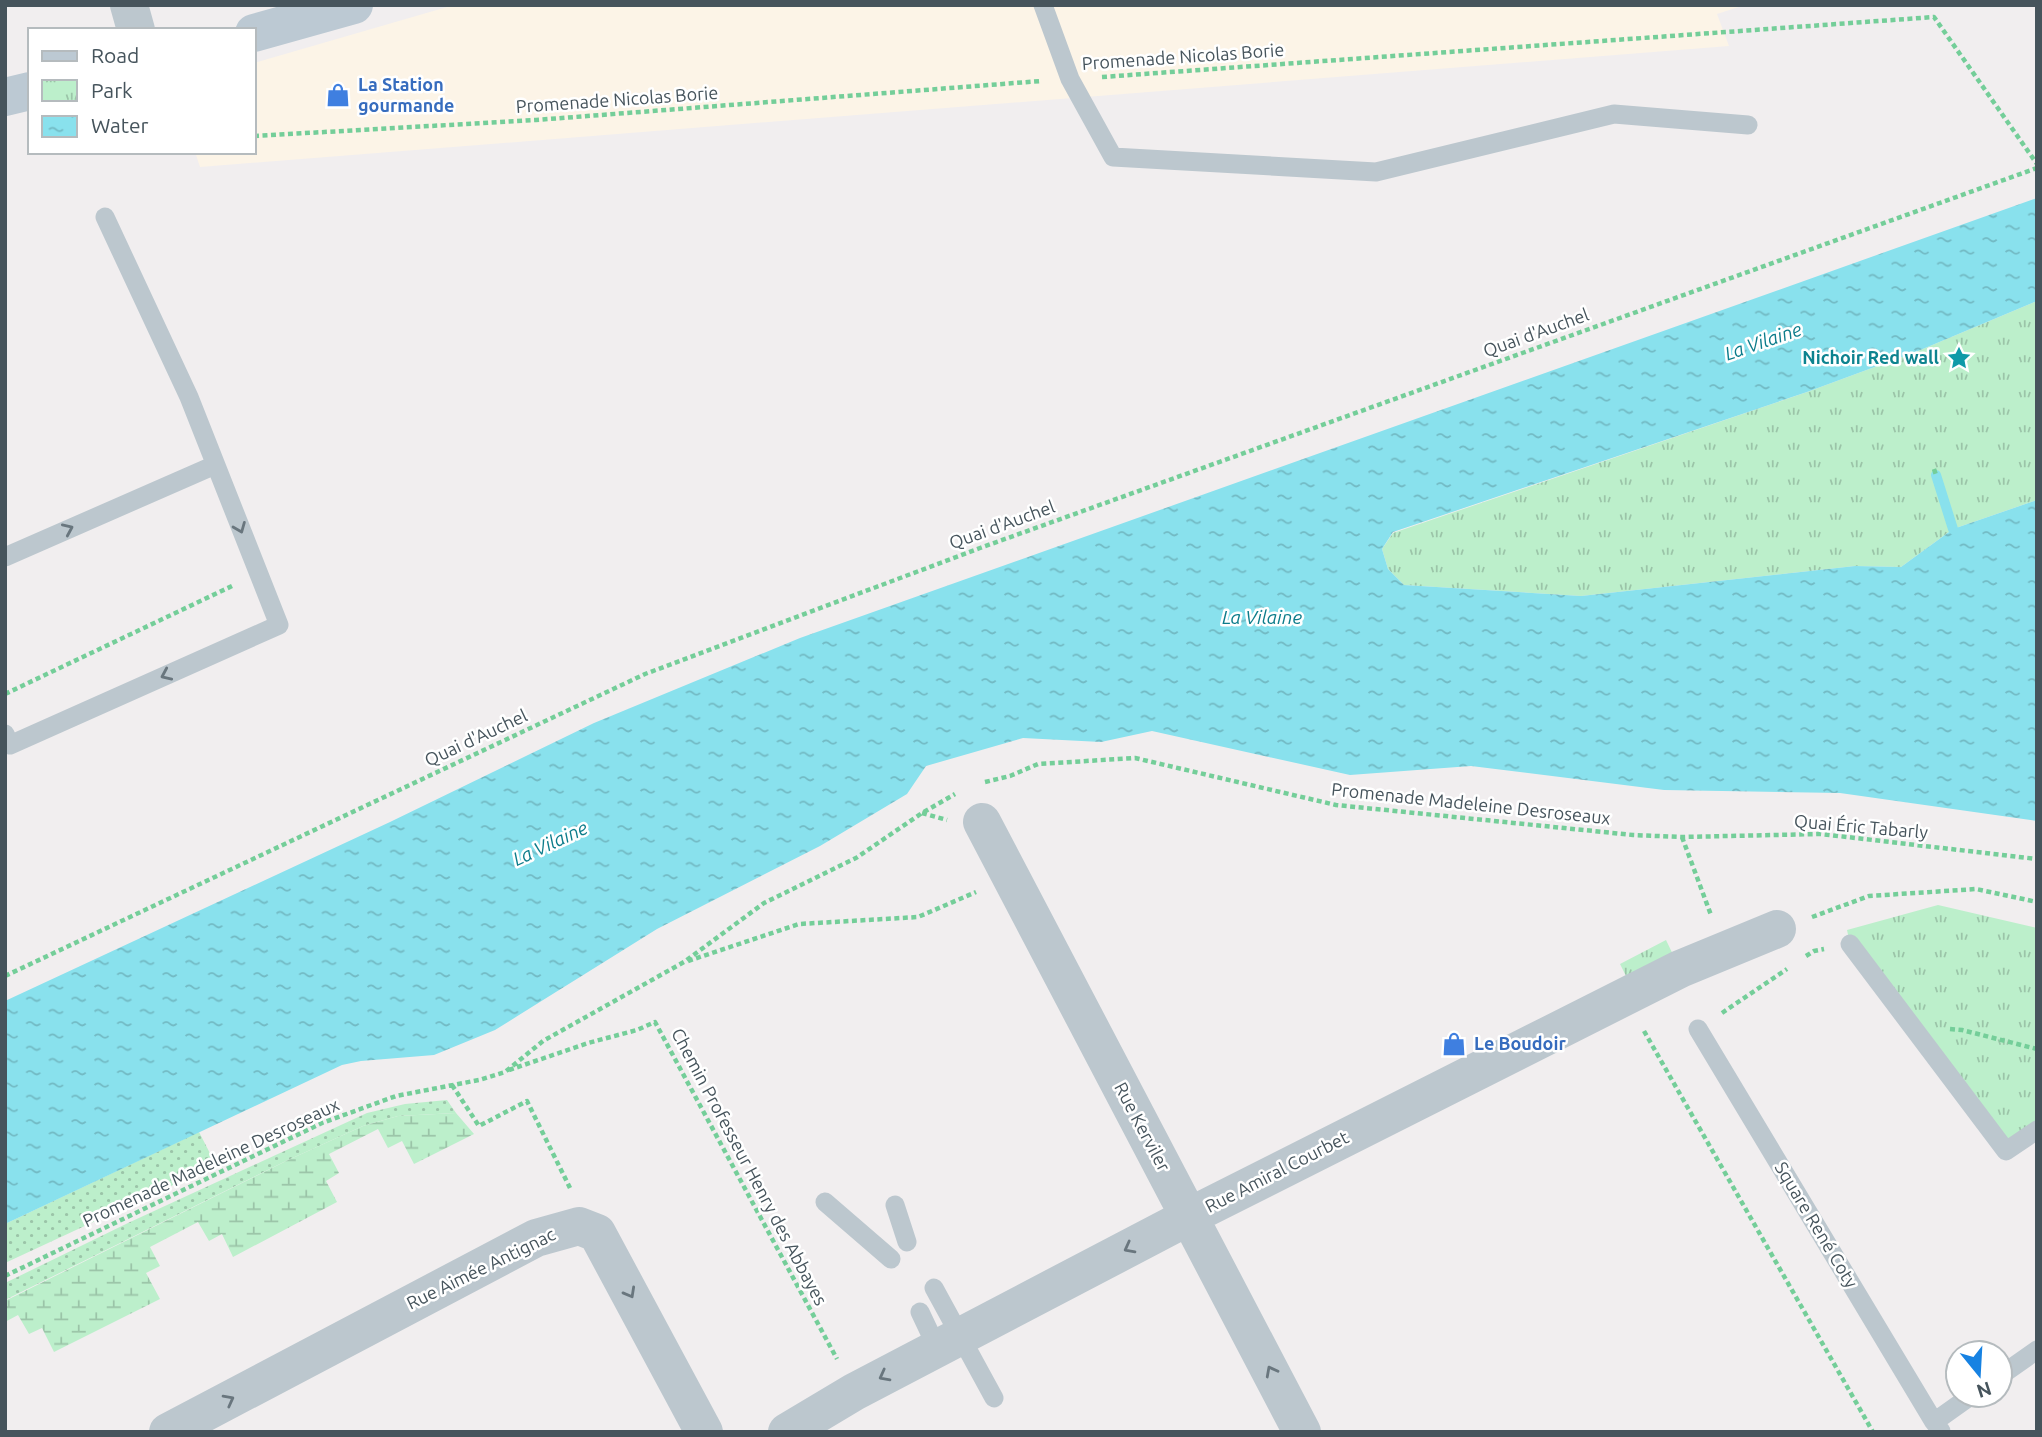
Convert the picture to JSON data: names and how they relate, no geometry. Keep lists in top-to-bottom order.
{
  "streets": {
    "street": ["Rue Kerviler", "Rue Amiral Courbet", "Rue Aimée Antignac"],
    "lane": ["Square René Coty"],
    "path": [
      "Promenade Nicolas Borie",
      "Quai d'Auchel",
      "Promenade Madeleine Desroseaux",
      "Quai Éric Tabarly",
      "Chemin Professeur Henry des Abbayes"
    ]
  },
  "crossings": [
    ["Promenade Nicolas Borie", "Quai d'Auchel"],
    ["Promenade Madeleine Desroseaux", "Quai Éric Tabarly"],
    ["Promenade Madeleine Desroseaux", "Chemin Professeur Henry des Abbayes"],
    ["Rue Kerviler", "Rue Amiral Courbet"],
    ["Chemin Professeur Henry des Abbayes", "Rue Amiral Courbet"]
  ],
  "water": ["La Vilaine"],
  "places": {
    "shop": ["La Station gourmande", "Le Boudoir"],
    "place": ["Nichoir Red wall"]
  },
  "legend": ["Road", "Park", "Water"],
  "north": "bottom"
}
